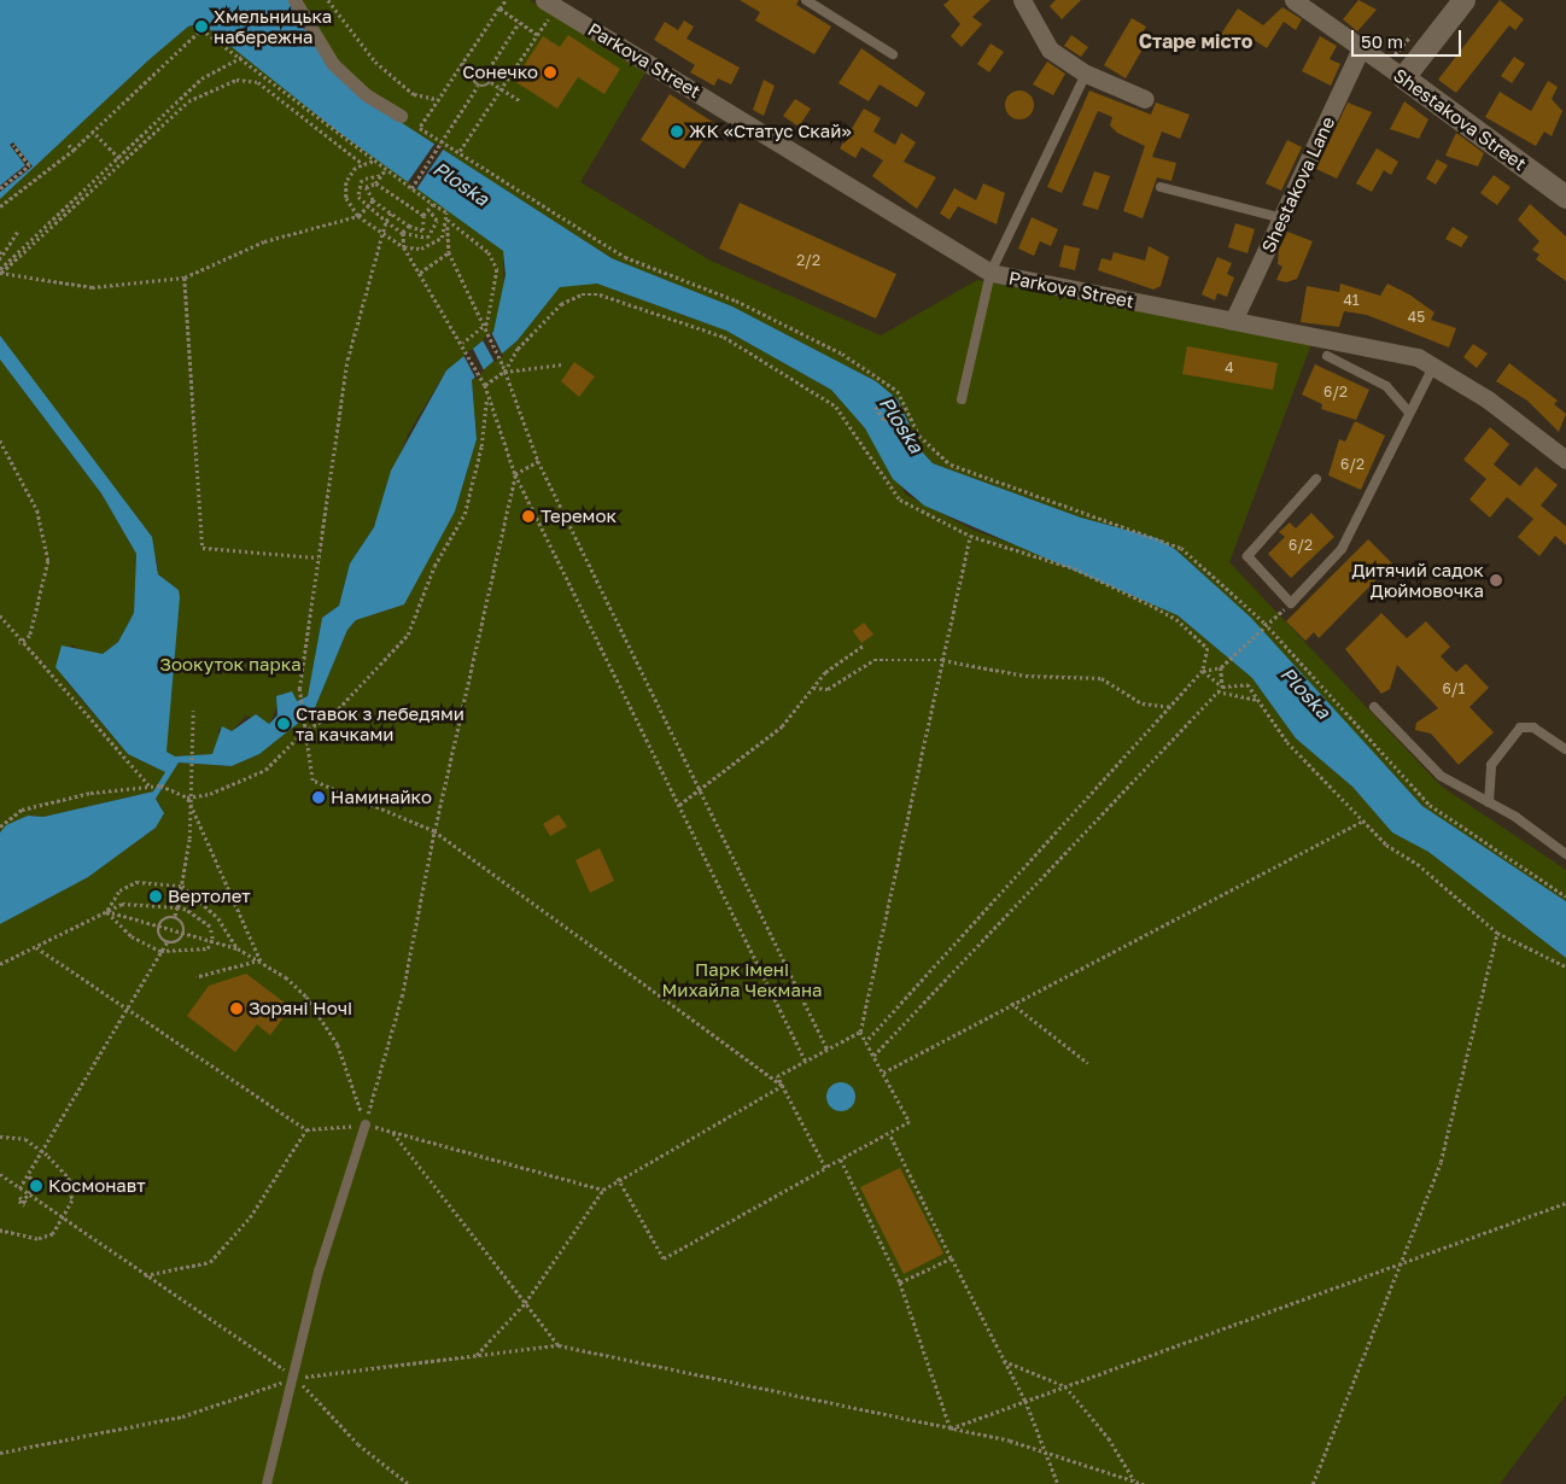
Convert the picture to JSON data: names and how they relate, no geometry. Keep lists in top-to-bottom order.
{
  "streets": {
    "street": ["Parkova Street", "Shestakova Street", "Shestakova Lane"]
  },
  "crossings": [
    ["Parkova Street", "Shestakova Lane"],
    ["Shestakova Street", "Shestakova Lane"]
  ],
  "districts": ["Старе місто"],
  "water": ["Ploska"],
  "parks": ["Зоокуток парка", "Парк імені Михайла Чекмана"],
  "places": [
    "Хмельницька набережна",
    "Cонечко",
    "ЖК «Статус Скай»",
    "Теремок",
    "Дитячий садок Дюймовочка",
    "Ставок з лебедями та качками",
    "Наминайко",
    "Вертолет",
    "Зоряні Ночі",
    "Космонавт"
  ],
  "house_numbers": [
    "2/2",
    "41",
    "45",
    "4",
    "6/2",
    "6/2",
    "6/2",
    "6/1"
  ],
  "scale_bar": "50 m"
}
